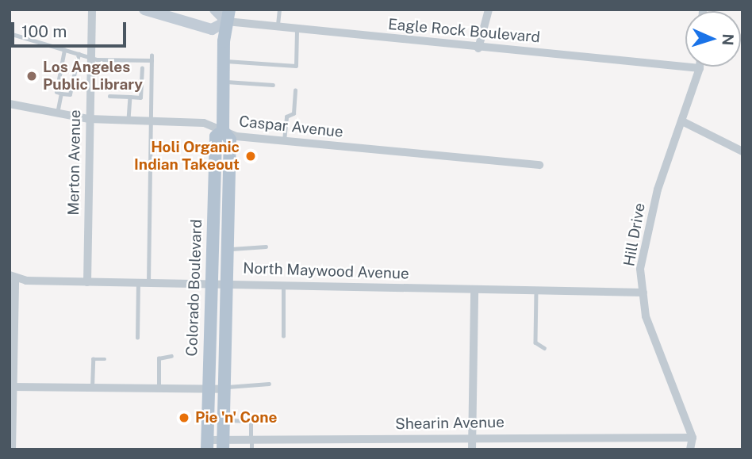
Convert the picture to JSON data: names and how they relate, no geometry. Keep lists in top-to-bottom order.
{
  "streets": {
    "main road": ["Eagle Rock Boulevard", "Colorado Boulevard"],
    "street": [
      "Caspar Avenue",
      "Merton Avenue",
      "Hill Drive",
      "North Maywood Avenue",
      "Shearin Avenue"
    ]
  },
  "crossings": [
    ["Eagle Rock Boulevard", "Hill Drive"],
    ["Eagle Rock Boulevard", "Colorado Boulevard"],
    ["Caspar Avenue", "Merton Avenue"],
    ["Caspar Avenue", "Colorado Boulevard"],
    ["Merton Avenue", "North Maywood Avenue"],
    ["Hill Drive", "North Maywood Avenue"],
    ["Hill Drive", "Shearin Avenue"],
    ["North Maywood Avenue", "Colorado Boulevard"],
    ["Colorado Boulevard", "Shearin Avenue"]
  ],
  "places": ["Los Angeles Public Library", "Holi Organic Indian Takeout", "Pie 'n' Cone"],
  "scale_bar": "100 m",
  "north": "right"
}
